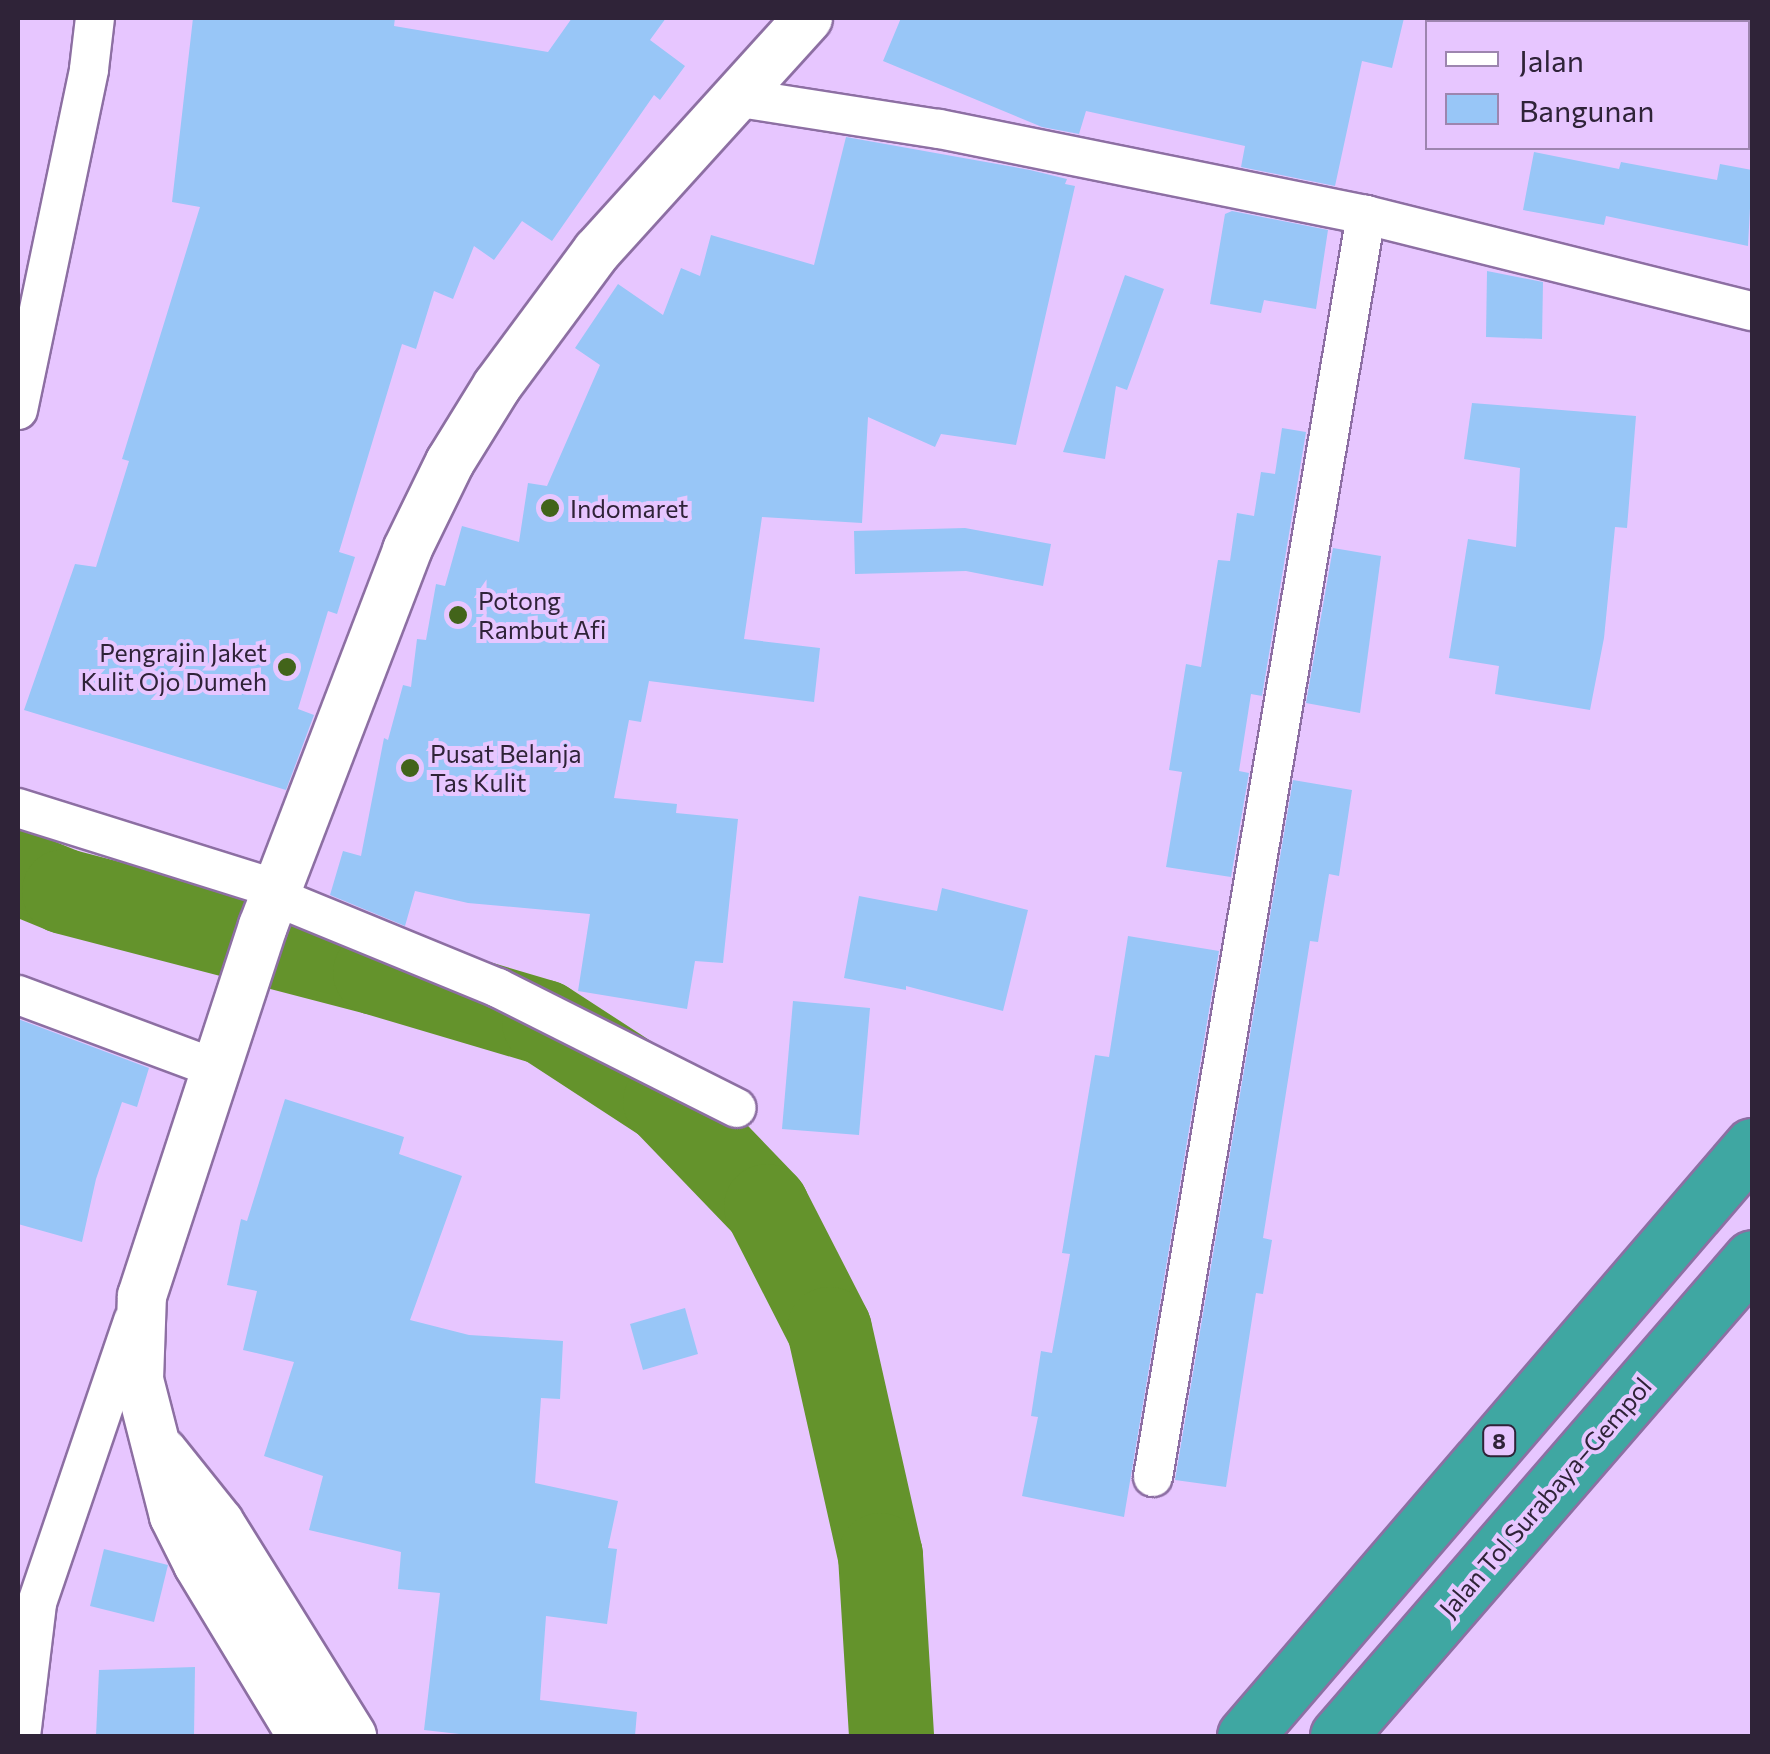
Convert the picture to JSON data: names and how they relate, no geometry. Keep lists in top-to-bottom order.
{
  "streets": {
    "highway": ["8", "Jalan Tol Surabaya–Gempol"]
  },
  "places": [
    "Indomaret",
    "Potong Rambut Afi",
    "Pengrajin Jaket Kulit Ojo Dumeh",
    "Pusat Belanja Tas Kulit"
  ],
  "legend": ["Jalan", "Bangunan"]
}
